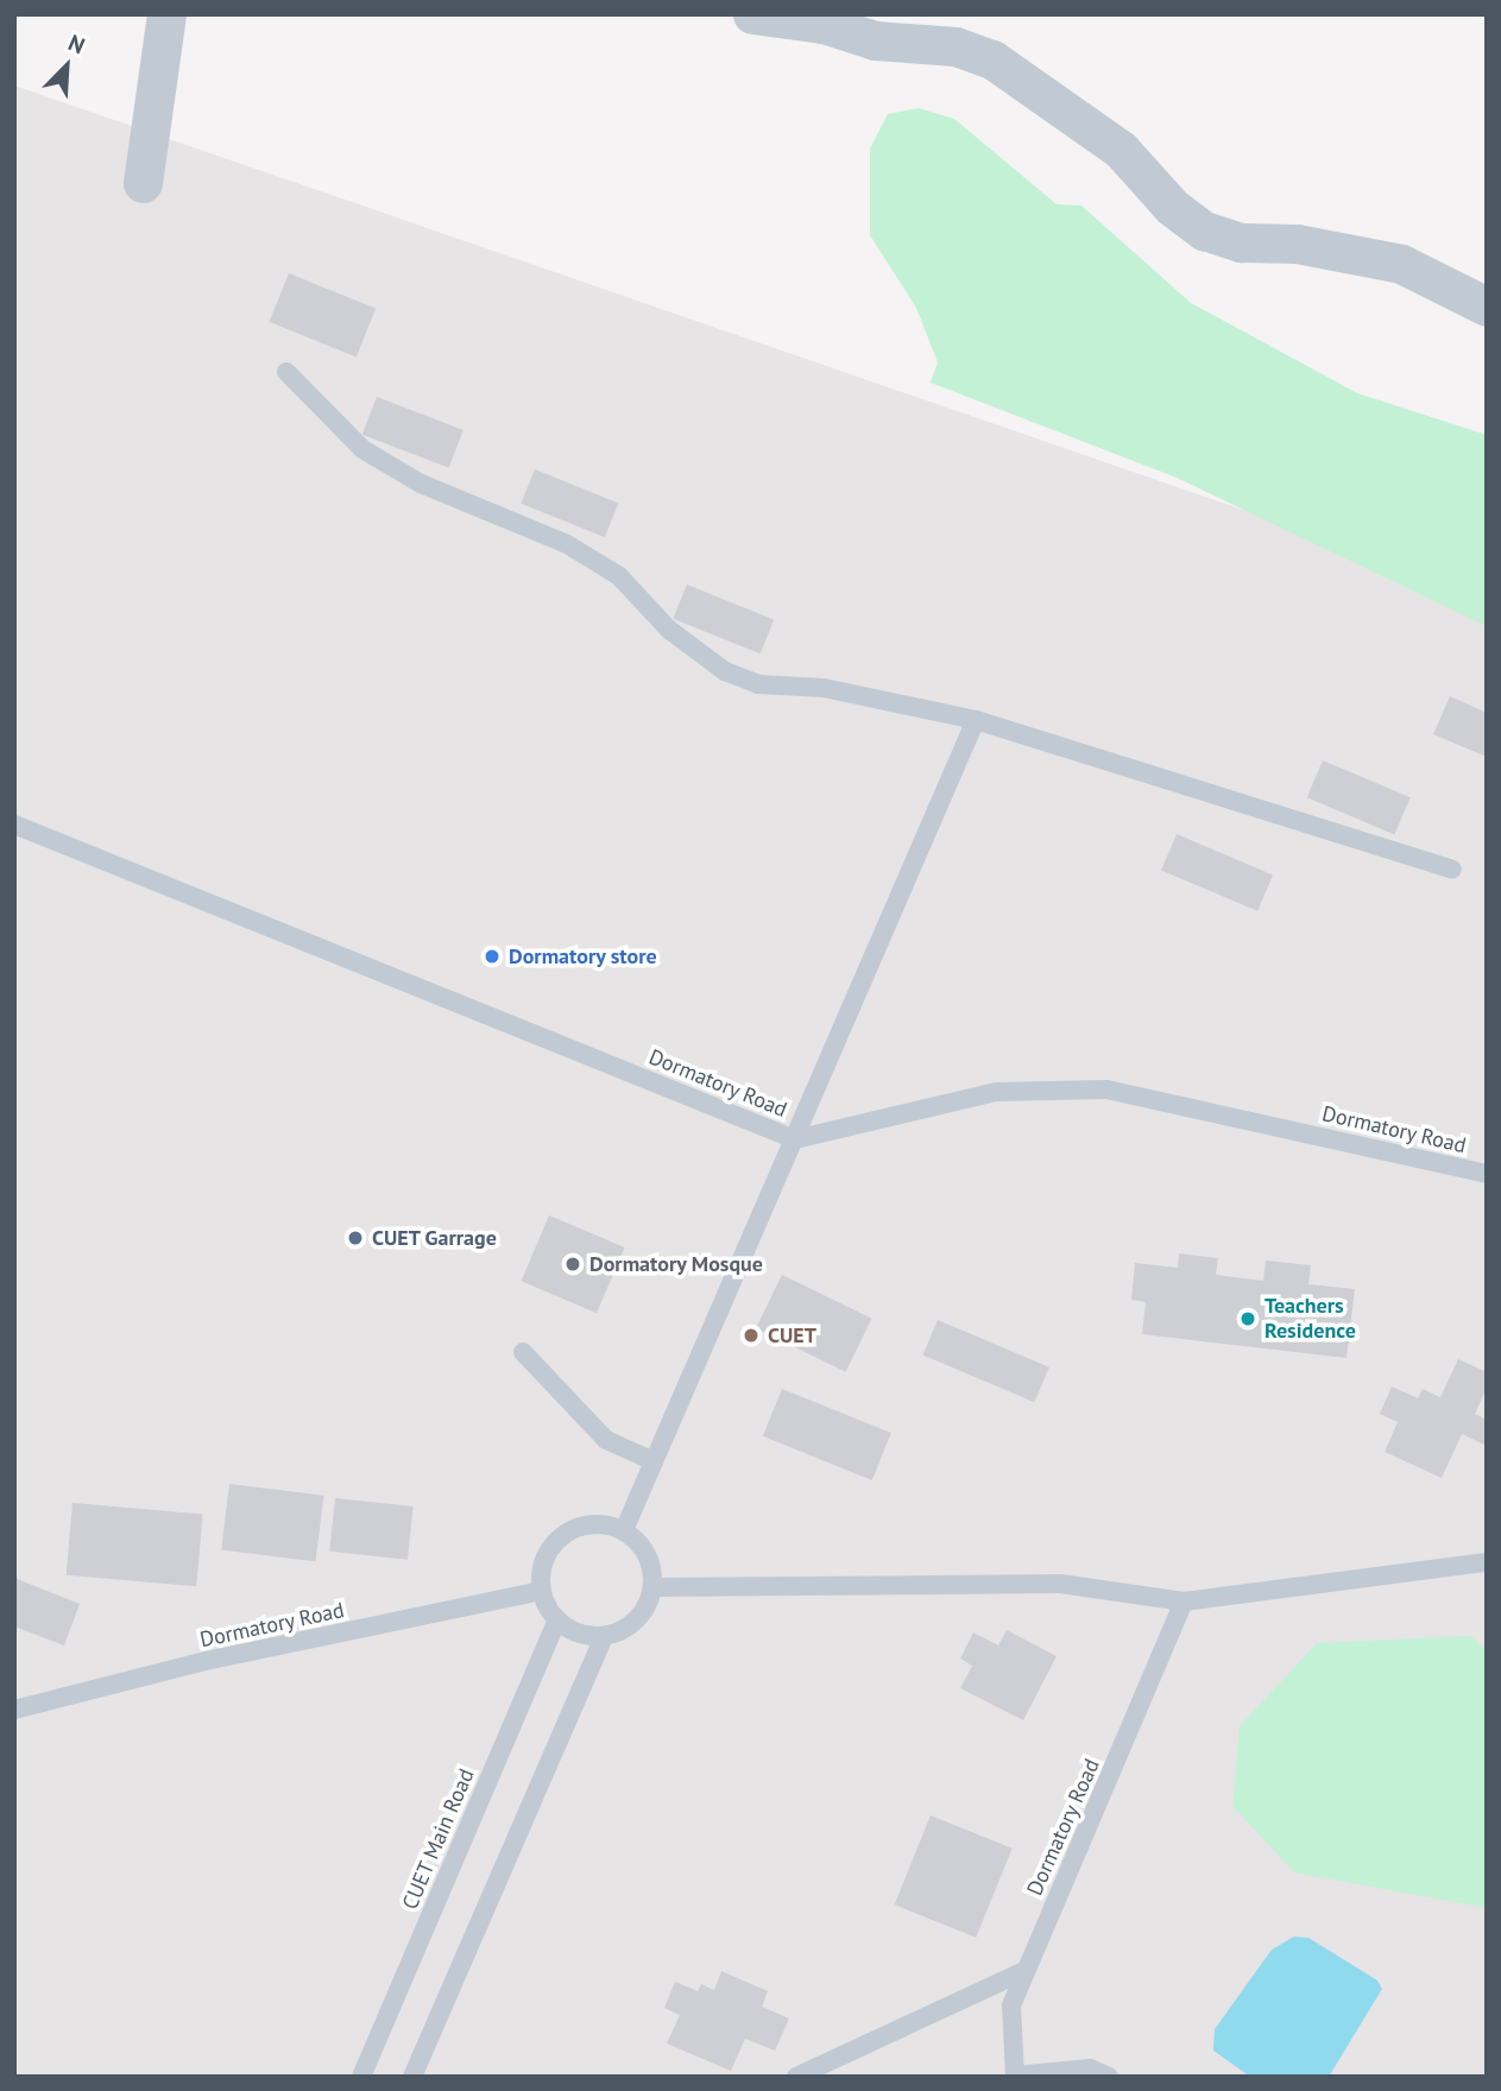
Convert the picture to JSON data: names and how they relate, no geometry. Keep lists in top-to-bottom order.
{
  "streets": {
    "lane": ["Dormatory Road", "CUET Main Road"]
  },
  "crossings": [
    ["Dormatory Road", "CUET Main Road"]
  ],
  "places": [
    "Dormatory store",
    "CUET Garrage",
    "Dormatory Mosque",
    "Teachers Residence",
    "CUET"
  ],
  "north": "top right"
}
